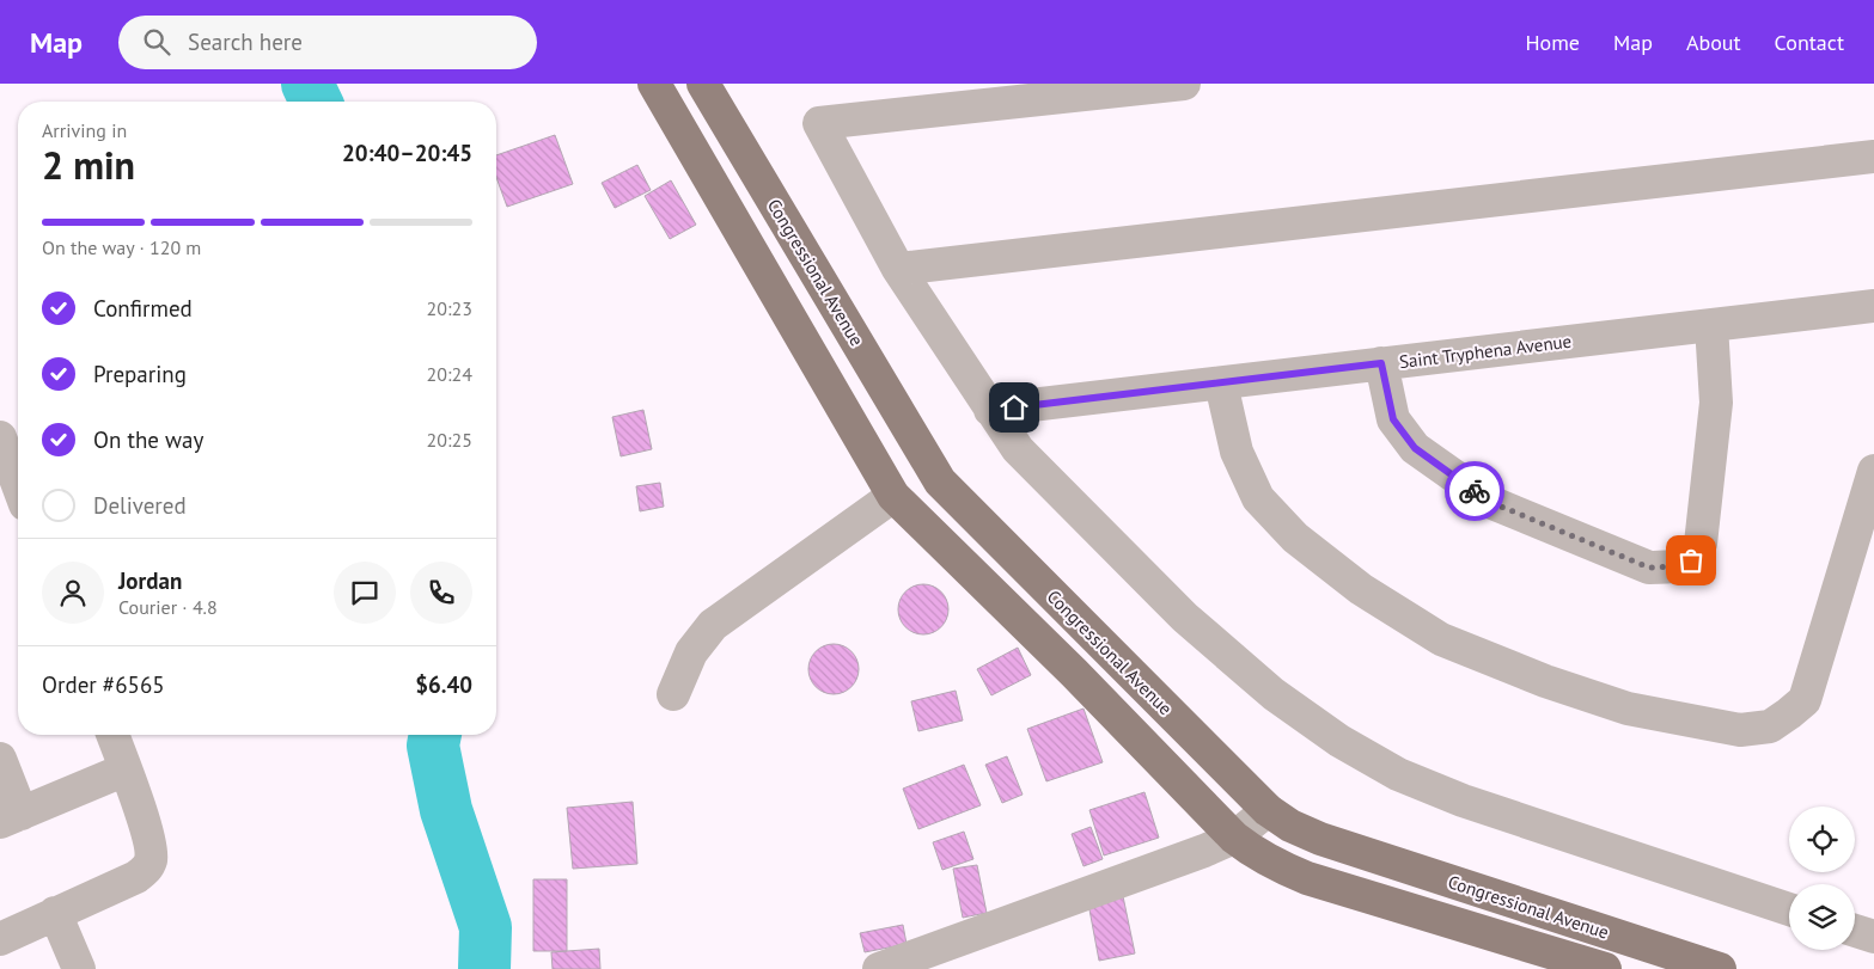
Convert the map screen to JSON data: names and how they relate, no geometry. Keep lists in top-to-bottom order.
{
  "streets": {
    "main road": ["Congressional Avenue"],
    "street": ["Saint Tryphena Avenue"]
  },
  "page": {
    "header": "Map",
    "search": "Search here",
    "nav": [
      "Home",
      "Map",
      "About",
      "Contact"
    ],
    "heading": ["2 min", "Arriving in", "20:40–20:45"],
    "panel": [
      "Jordan",
      "Courier · 4.8",
      "Order #6565",
      "$6.40"
    ],
    "bar": "On the way · 120 m",
    "list": [
      ["Confirmed", "20:23"],
      ["Preparing", "20:24"],
      ["On the way", "20:25"],
      "Delivered"
    ]
  }
}
